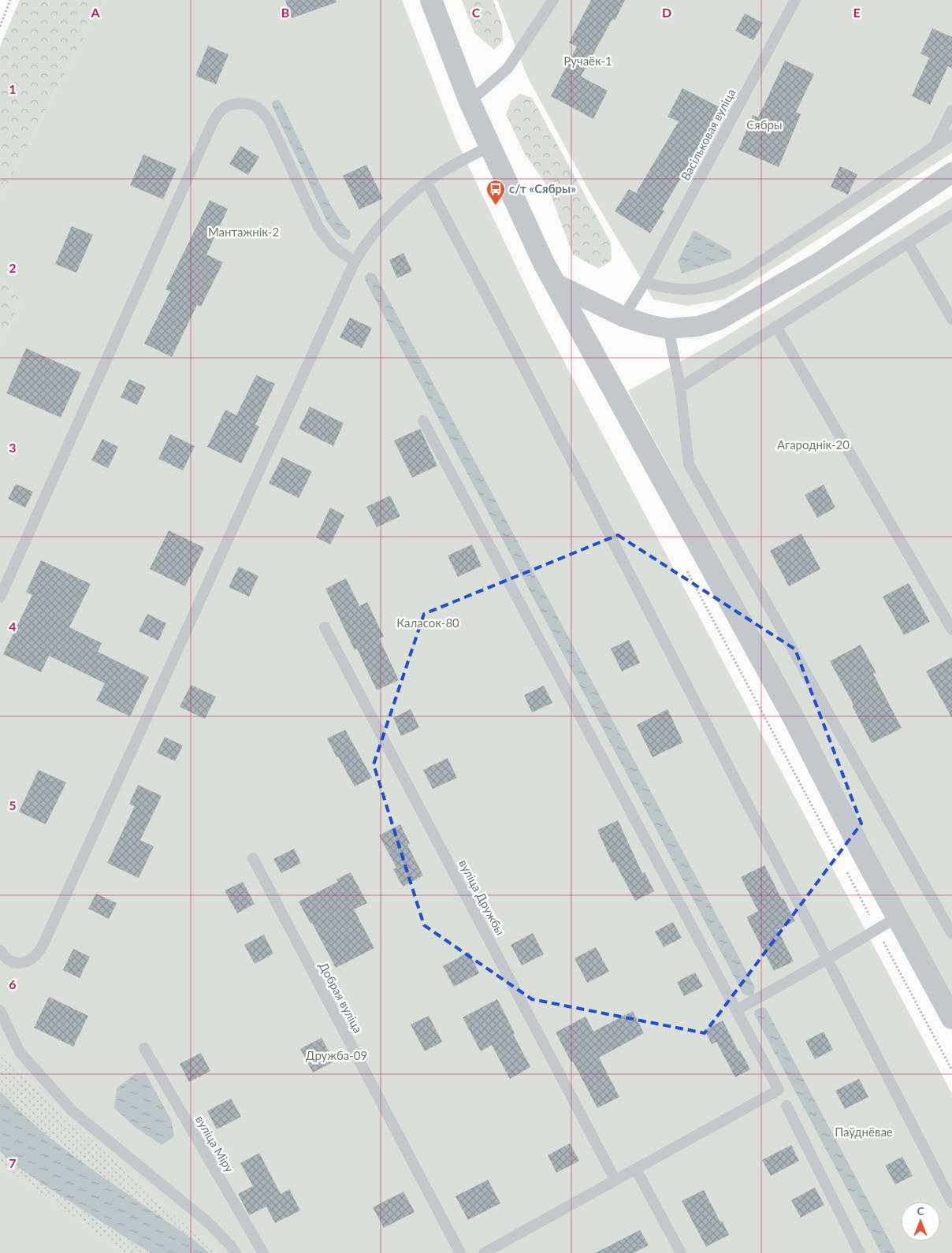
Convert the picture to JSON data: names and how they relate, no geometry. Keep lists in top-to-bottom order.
{
  "streets": {
    "lane": [
      "Васільковая вуліца",
      "вуліца Дружбы",
      "Добрая вуліца",
      "вуліца Міру"
    ]
  },
  "parks": [
    "Ручаёк-1",
    "Сябры",
    "Мантажнік-2",
    "Агароднік-20",
    "Каласок-80",
    "Дружба-09",
    "Паўднёвае"
  ],
  "places": {
    "bus stop": ["с/т «Сябры»"]
  },
  "north": "top",
  "grid": {
    "columns": [
      "A",
      "B",
      "C",
      "D",
      "E"
    ],
    "rows": [
      "1",
      "2",
      "3",
      "4",
      "5",
      "6",
      "7"
    ]
  }
}
